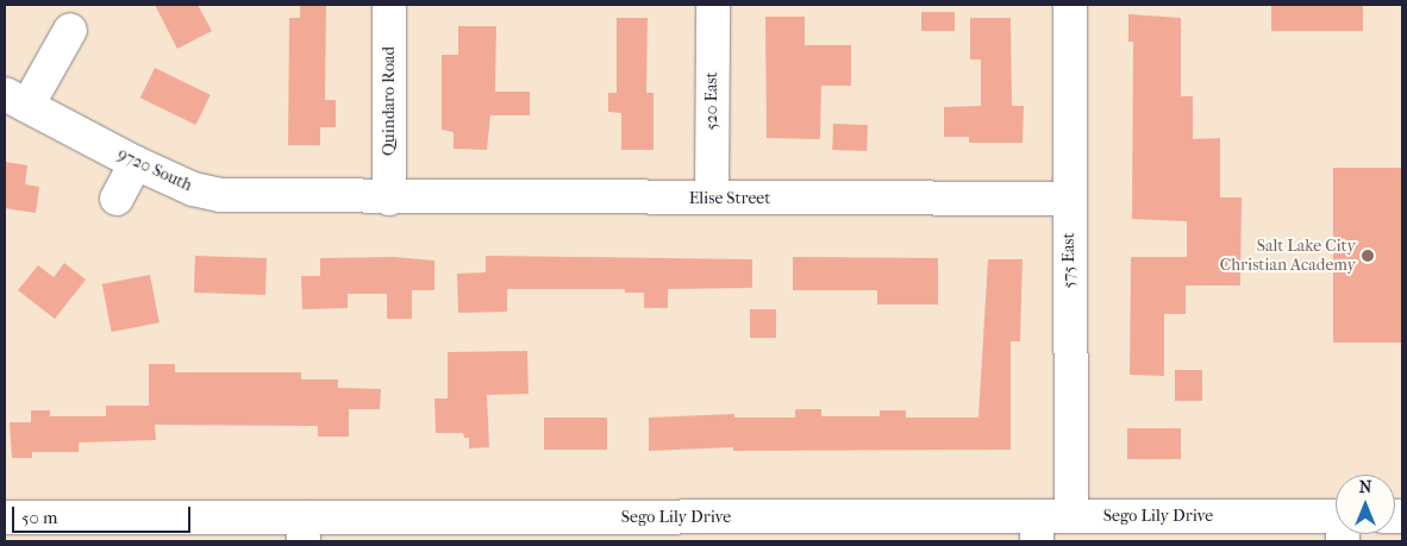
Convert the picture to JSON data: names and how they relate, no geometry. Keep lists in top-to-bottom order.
{
  "streets": {
    "street": [
      "Quindaro Road",
      "520 East",
      "9720 South",
      "Elise Street",
      "575 East",
      "Sego Lily Drive"
    ]
  },
  "crossings": [
    ["Quindaro Road", "9720 South"],
    ["Quindaro Road", "Elise Street"],
    ["520 East", "Elise Street"],
    ["9720 South", "Elise Street"],
    ["Elise Street", "575 East"],
    ["575 East", "Sego Lily Drive"]
  ],
  "places": ["Salt Lake City Christian Academy"],
  "scale_bar": "50 m",
  "north": "top"
}
